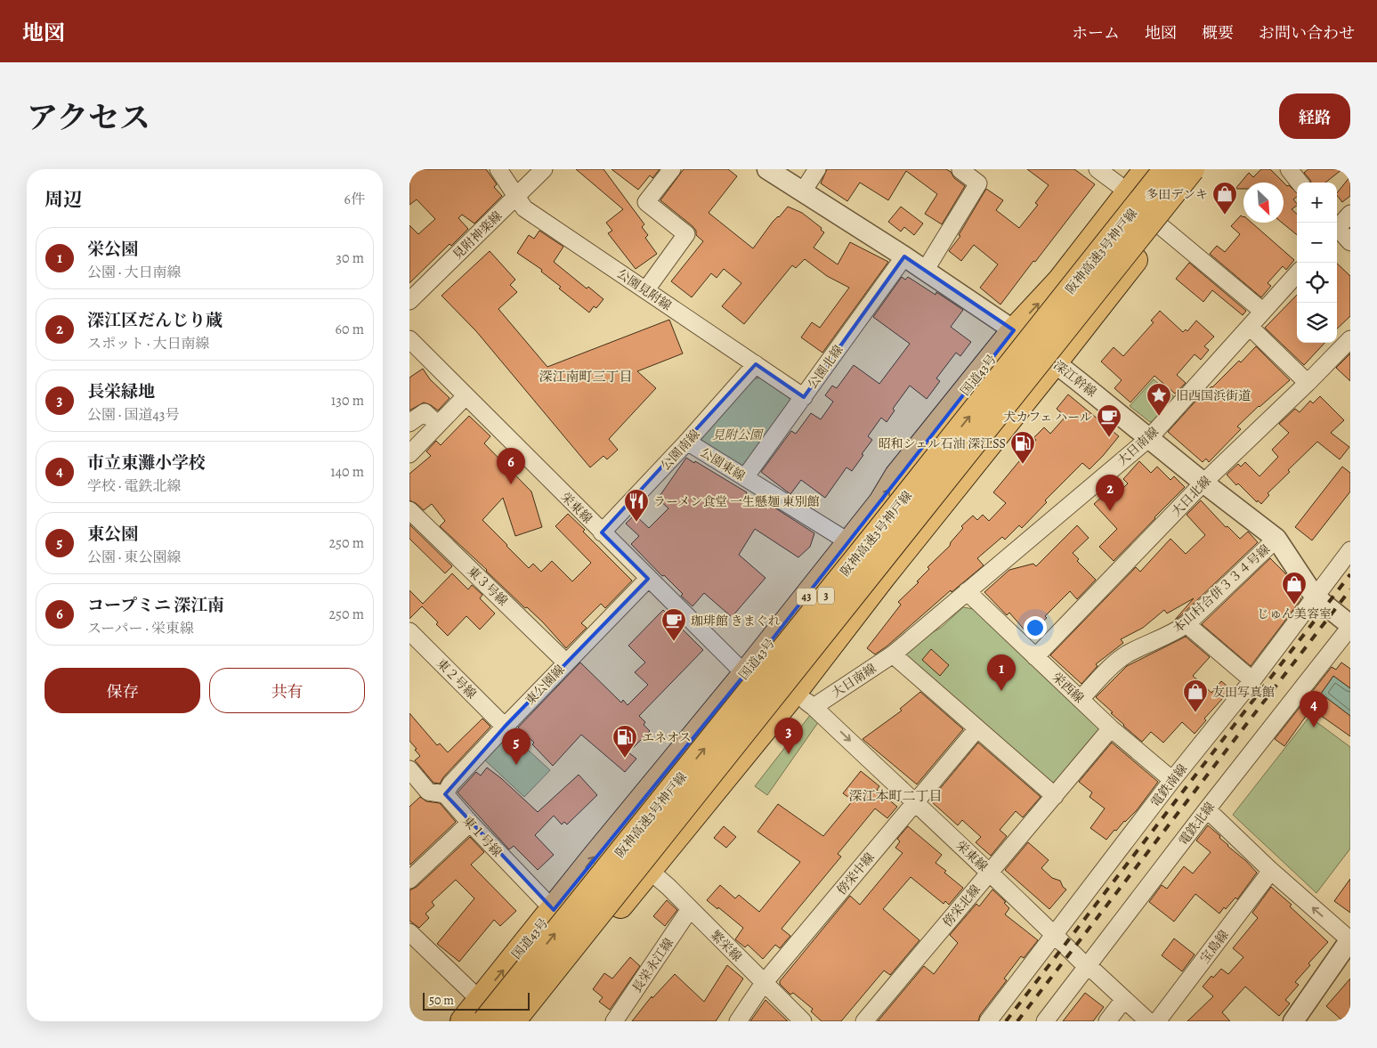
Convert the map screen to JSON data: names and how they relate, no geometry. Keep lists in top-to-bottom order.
{
  "streets": {
    "highway": [
      "阪神高速3号神戸線",
      "国道43号",
      "3",
      "43"
    ],
    "street": [
      "見附神楽線",
      "公園見附線",
      "公園北線",
      "深江幹線",
      "大日南線",
      "公園南線",
      "公園東線",
      "大日北線",
      "栄東線",
      "東３号線",
      "本山村合併３３４号線",
      "東２号線",
      "東公園線",
      "栄西線",
      "電鉄南線",
      "電鉄北線",
      "東１号線",
      "傍栄中線",
      "傍栄北線",
      "繁栄線",
      "宝島線",
      "長栄永江線"
    ]
  },
  "crossings": [
    ["見附神楽線", "公園見附線"],
    ["阪神高速3号神戸線", "国道43号"],
    ["公園見附線", "公園北線"],
    ["公園見附線", "公園南線"],
    ["公園北線", "深江幹線"],
    ["公園北線", "公園東線"],
    ["国道43号", "深江幹線"],
    ["国道43号", "公園東線"],
    ["国道43号", "栄東線"],
    ["国道43号", "東１号線"],
    ["深江幹線", "大日南線"],
    ["深江幹線", "大日北線"],
    ["深江幹線", "本山村合併３３４号線"],
    ["深江幹線", "電鉄南線"],
    ["深江幹線", "電鉄北線"],
    ["大日南線", "栄東線"],
    ["大日南線", "栄西線"],
    ["公園南線", "公園東線"],
    ["公園南線", "栄東線"],
    ["大日北線", "栄西線"],
    ["栄東線", "東公園線"],
    ["栄東線", "電鉄南線"],
    ["栄東線", "電鉄北線"],
    ["栄東線", "傍栄中線"],
    ["栄東線", "傍栄北線"],
    ["東３号線", "東公園線"],
    ["本山村合併３３４号線", "栄西線"],
    ["東２号線", "東公園線"],
    ["東公園線", "東１号線"],
    ["栄西線", "電鉄南線"],
    ["栄西線", "傍栄北線"],
    ["傍栄中線", "繁栄線"],
    ["繁栄線", "長栄永江線"]
  ],
  "districts": ["深江南町三丁目", "深江本町二丁目"],
  "parks": ["見附公園"],
  "places": {
    "shop": ["多田デンキ", "じゅん美容室", "友田写真館"],
    "place": ["旧西国浜街道"],
    "cafe": ["犬カフェ ハール", "珈琲館 きまぐれ"],
    "fuel station": ["昭和シェル石油 深江SS", "エネオス"],
    "restaurant": ["ラーメン食堂 一生懸麺 東別館"]
  },
  "scale_bar": "50 m",
  "north": "bottom right",
  "page": {
    "header": "地図",
    "nav": [
      "ホーム",
      "地図",
      "概要",
      "お問い合わせ"
    ],
    "title": "アクセス",
    "buttons": [
      "経路",
      ["保存", "共有"]
    ],
    "heading": ["周辺", "6件"],
    "map_buttons": ["+", "−"],
    "list": [
      {
        "mark": "1",
        "name": "栄公園",
        "note": "公園 · 大日南線",
        "value": "30 m"
      },
      {
        "mark": "2",
        "name": "深江区だんじり蔵",
        "note": "スポット · 大日南線",
        "value": "60 m"
      },
      {
        "mark": "3",
        "name": "長栄緑地",
        "note": "公園 · 国道43号",
        "value": "130 m"
      },
      {
        "mark": "4",
        "name": "市立東灘小学校",
        "note": "学校 · 電鉄北線",
        "value": "140 m"
      },
      {
        "mark": "5",
        "name": "東公園",
        "note": "公園 · 東公園線",
        "value": "250 m"
      },
      {
        "mark": "6",
        "name": "コープミニ 深江南",
        "note": "スーパー · 栄東線",
        "value": "250 m"
      }
    ],
    "pins": [
      "6",
      "2",
      "1",
      "4",
      "3",
      "5"
    ],
    "scale": "50 m"
  }
}
